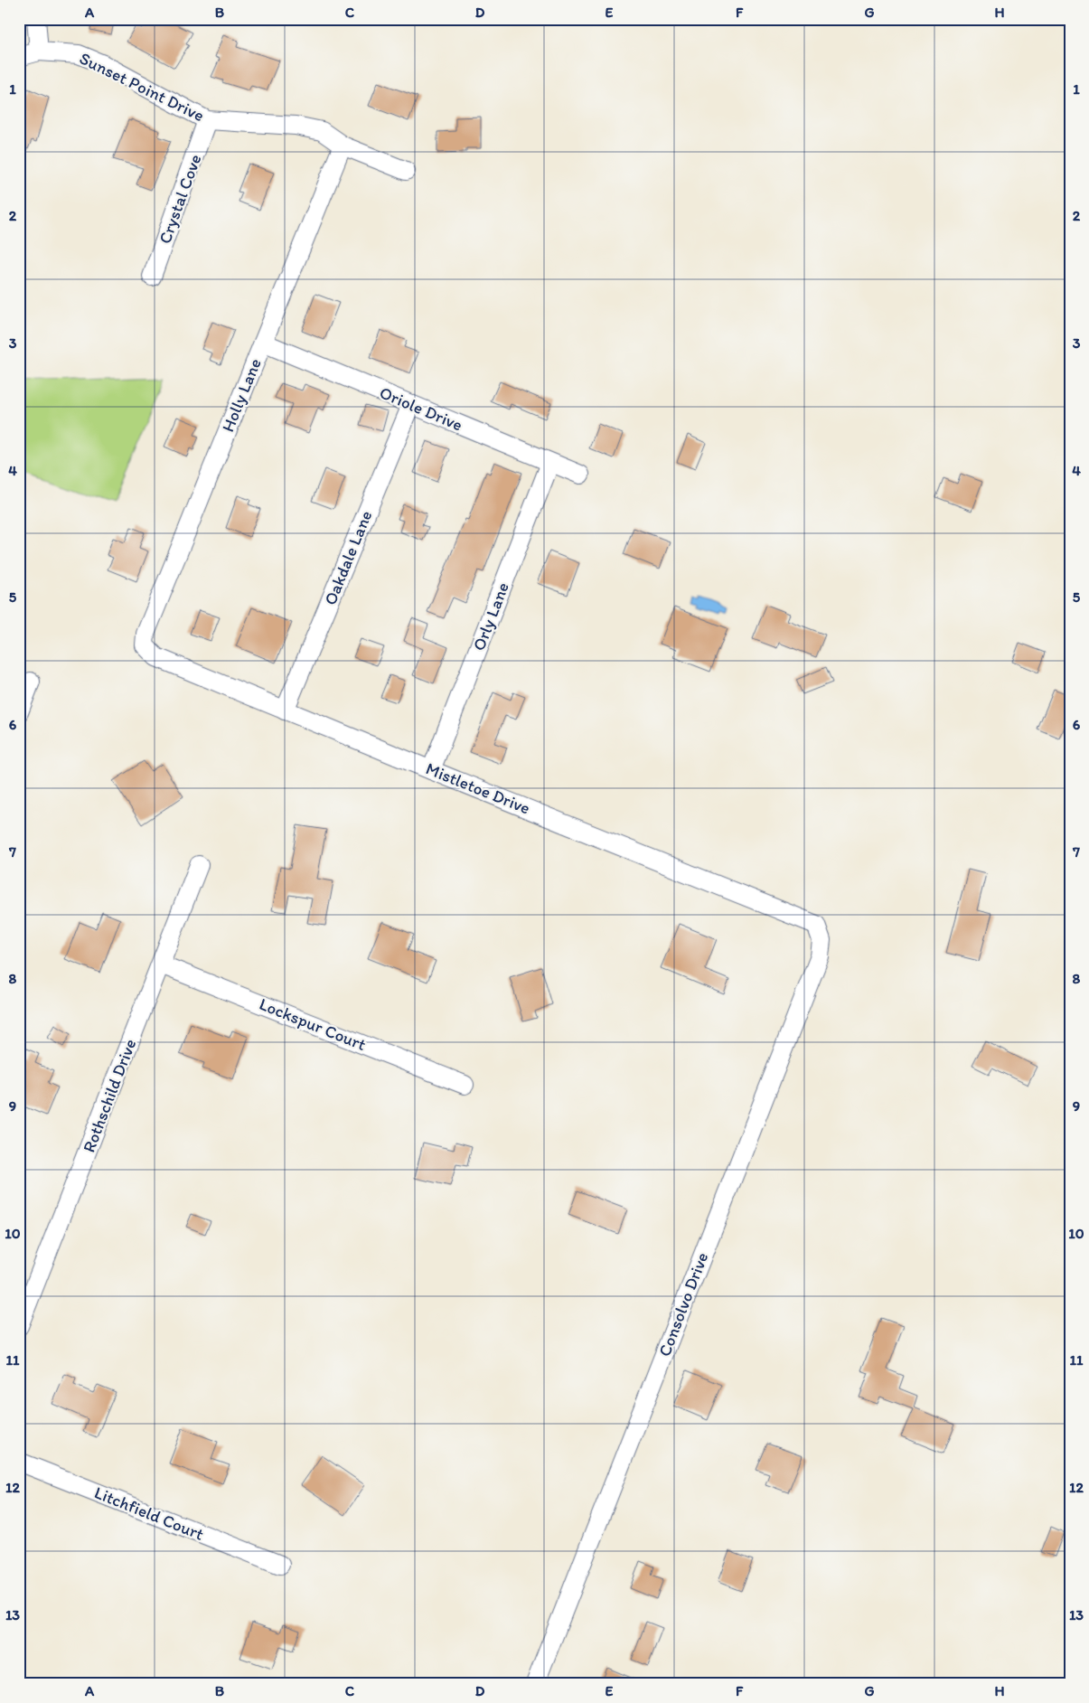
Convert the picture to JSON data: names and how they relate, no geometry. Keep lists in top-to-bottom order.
{
  "streets": {
    "street": [
      "Sunset Point Drive",
      "Crystal Cove",
      "Holly Lane",
      "Oriole Drive",
      "Oakdale Lane",
      "Orly Lane",
      "Mistletoe Drive",
      "Lockspur Court",
      "Rothschild Drive",
      "Consolvo Drive",
      "Litchfield Court"
    ]
  },
  "crossings": [
    ["Sunset Point Drive", "Crystal Cove"],
    ["Sunset Point Drive", "Holly Lane"],
    ["Holly Lane", "Oriole Drive"],
    ["Holly Lane", "Mistletoe Drive"],
    ["Oriole Drive", "Oakdale Lane"],
    ["Oriole Drive", "Orly Lane"],
    ["Oakdale Lane", "Mistletoe Drive"],
    ["Orly Lane", "Mistletoe Drive"],
    ["Mistletoe Drive", "Consolvo Drive"],
    ["Lockspur Court", "Rothschild Drive"]
  ],
  "grid": {
    "columns": [
      "A",
      "B",
      "C",
      "D",
      "E",
      "F",
      "G",
      "H"
    ],
    "rows": [
      "1",
      "2",
      "3",
      "4",
      "5",
      "6",
      "7",
      "8",
      "9",
      "10",
      "11",
      "12",
      "13"
    ]
  }
}
